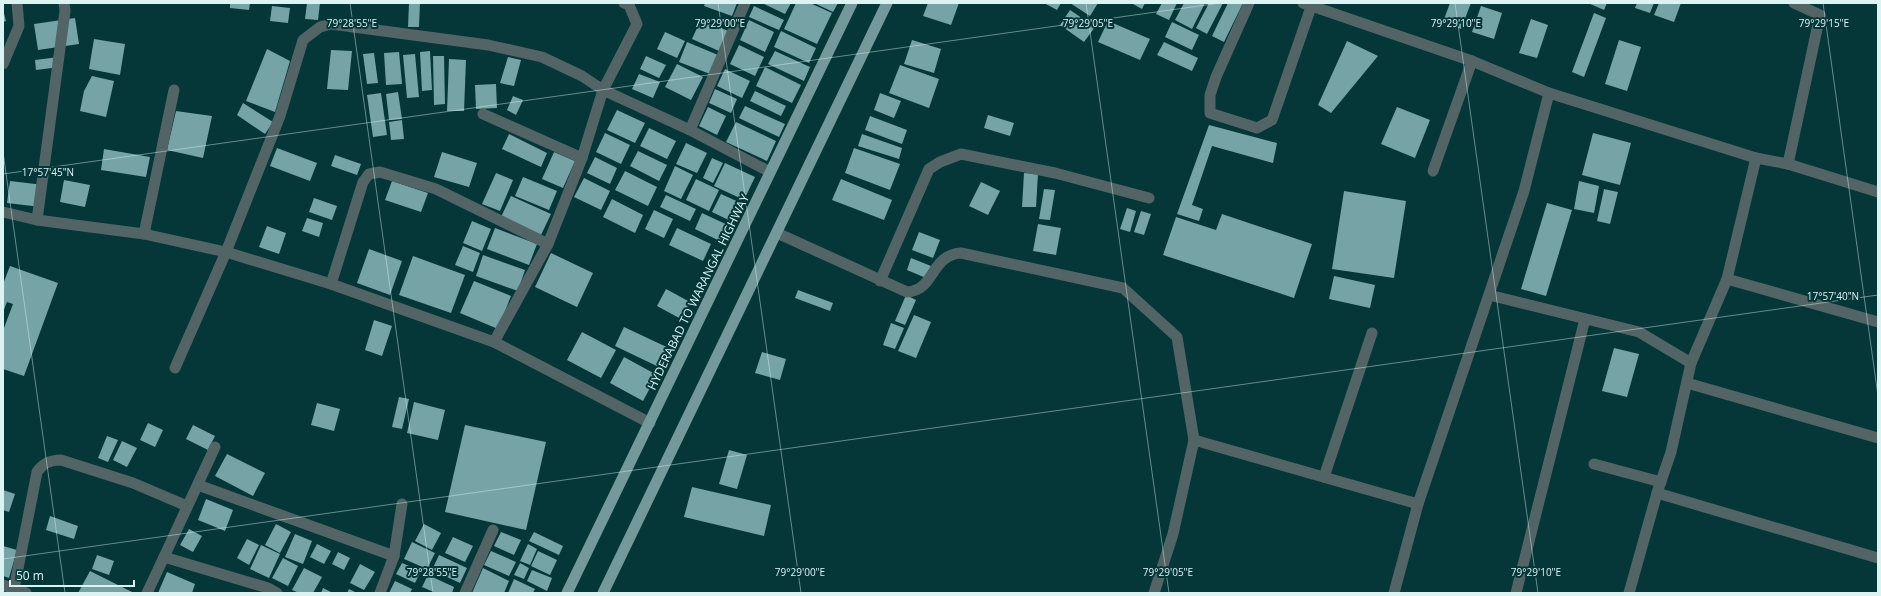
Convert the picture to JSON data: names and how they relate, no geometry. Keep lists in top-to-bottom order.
{
  "streets": {
    "main road": ["HYDERABAD TO WARANGAL HIGHWAY"]
  },
  "scale_bar": "50 m",
  "coordinates": [
    "79°28'55\"E",
    "79°29'00\"E",
    "79°29'05\"E",
    "79°29'10\"E",
    "79°29'15\"E",
    "17°57'45\"N",
    "17°57'40\"N"
  ]
}
